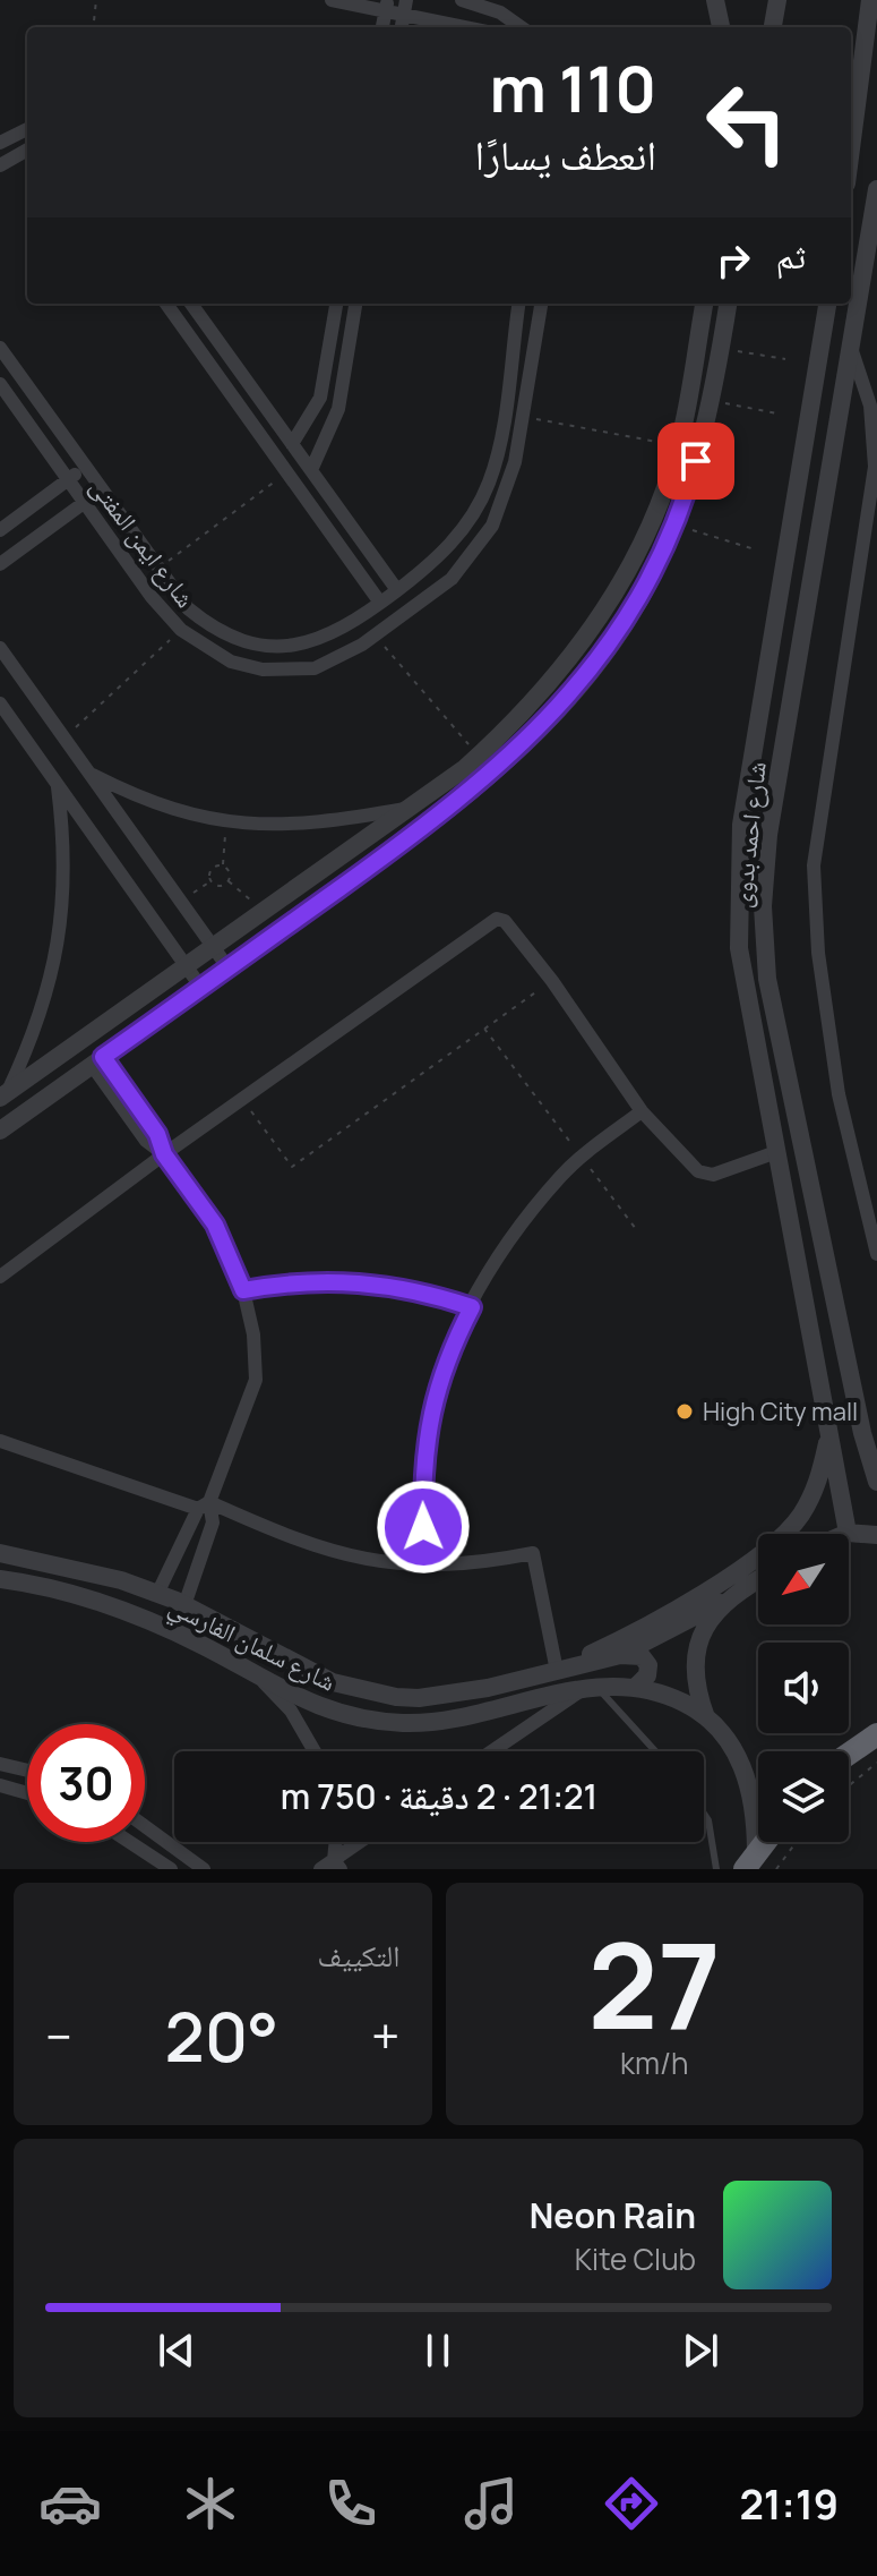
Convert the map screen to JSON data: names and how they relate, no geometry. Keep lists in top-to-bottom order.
{
  "streets": {
    "street": ["شارع ايمن المفتى", "شارع احمد بدوى", "شارع سلمان الفارسي"]
  },
  "places": ["High City mall"],
  "north": "bottom left",
  "page": {
    "turn": ["110 m", "انعطف يسارًا"],
    "then": "ثم",
    "limit": "30",
    "trip": "21:21 · 2 دقيقة · 750 m",
    "tile": [
      ["27", "km/h"],
      "التكييف"
    ],
    "heat": ["−", "20°", "+"],
    "song": ["Neon Rain", "Kite Club"],
    "tabs": "21:19"
  }
}
